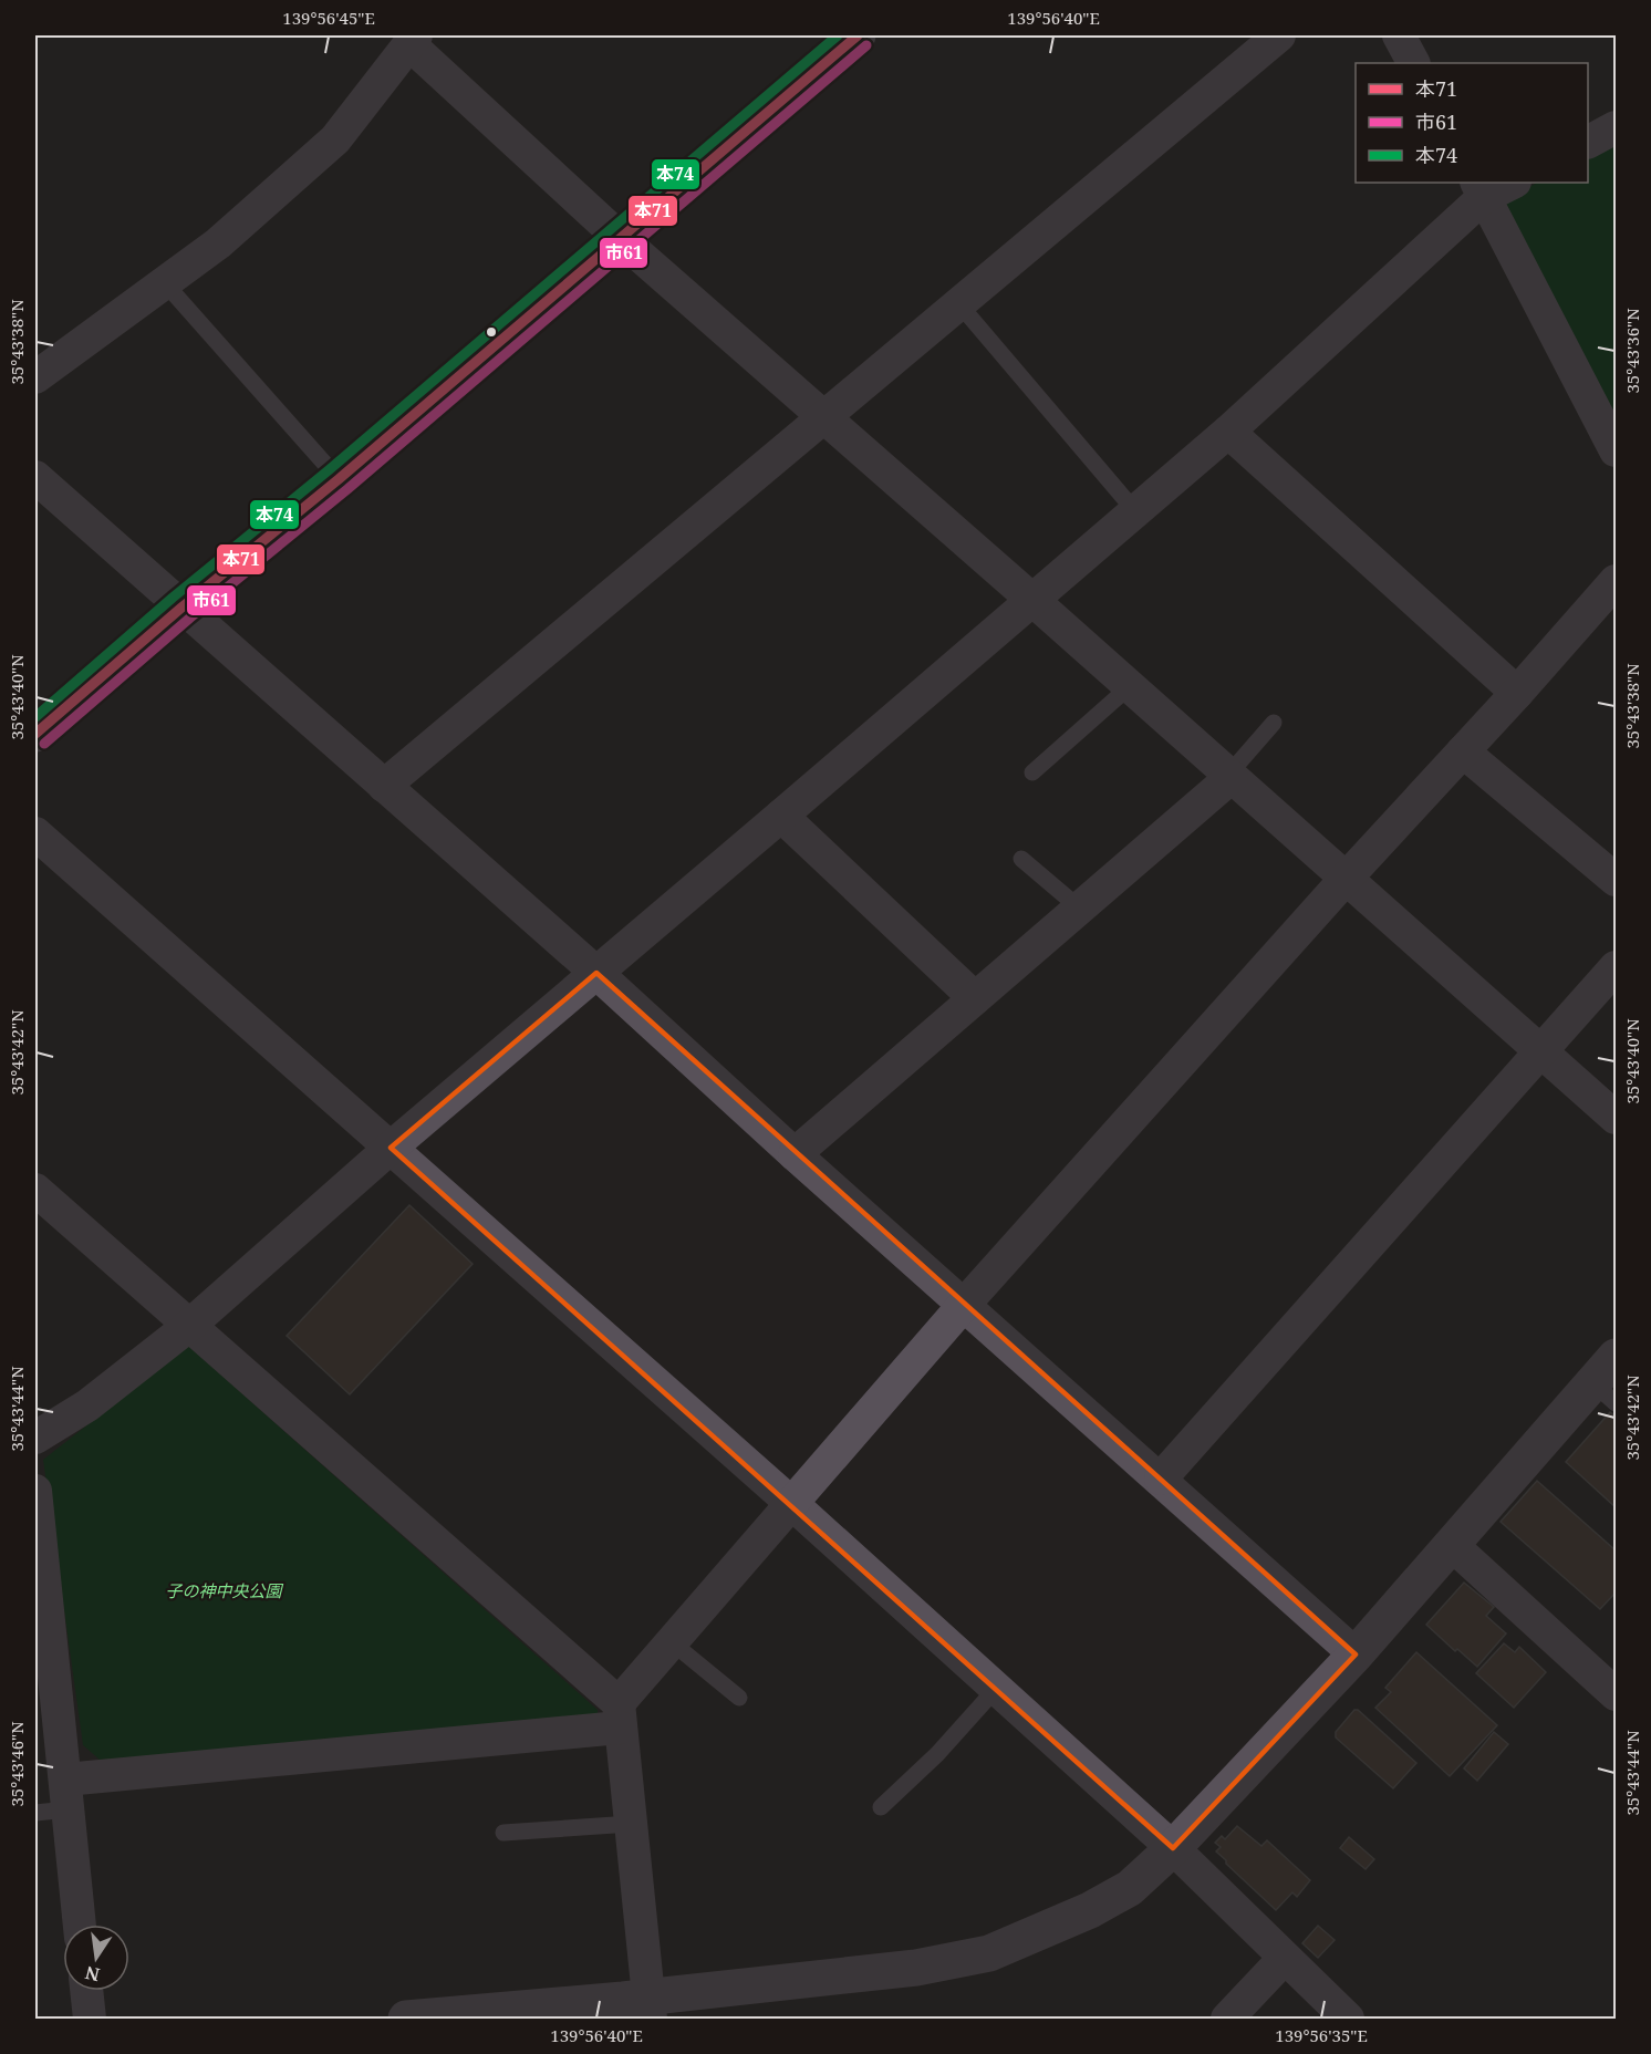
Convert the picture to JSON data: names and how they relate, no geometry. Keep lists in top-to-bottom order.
{
  "parks": ["子の神中央公園"],
  "lines": ["transit line 本71", "transit line 本74", "transit line 市61"],
  "legend": ["本71", "市61", "本74"],
  "north": "bottom",
  "coordinates": [
    "139°56'45\"E",
    "139°56'40\"E",
    "35°43'38\"N",
    "35°43'36\"N",
    "35°43'40\"N",
    "35°43'42\"N",
    "35°43'44\"N",
    "35°43'46\"N",
    "139°56'35\"E"
  ]
}
